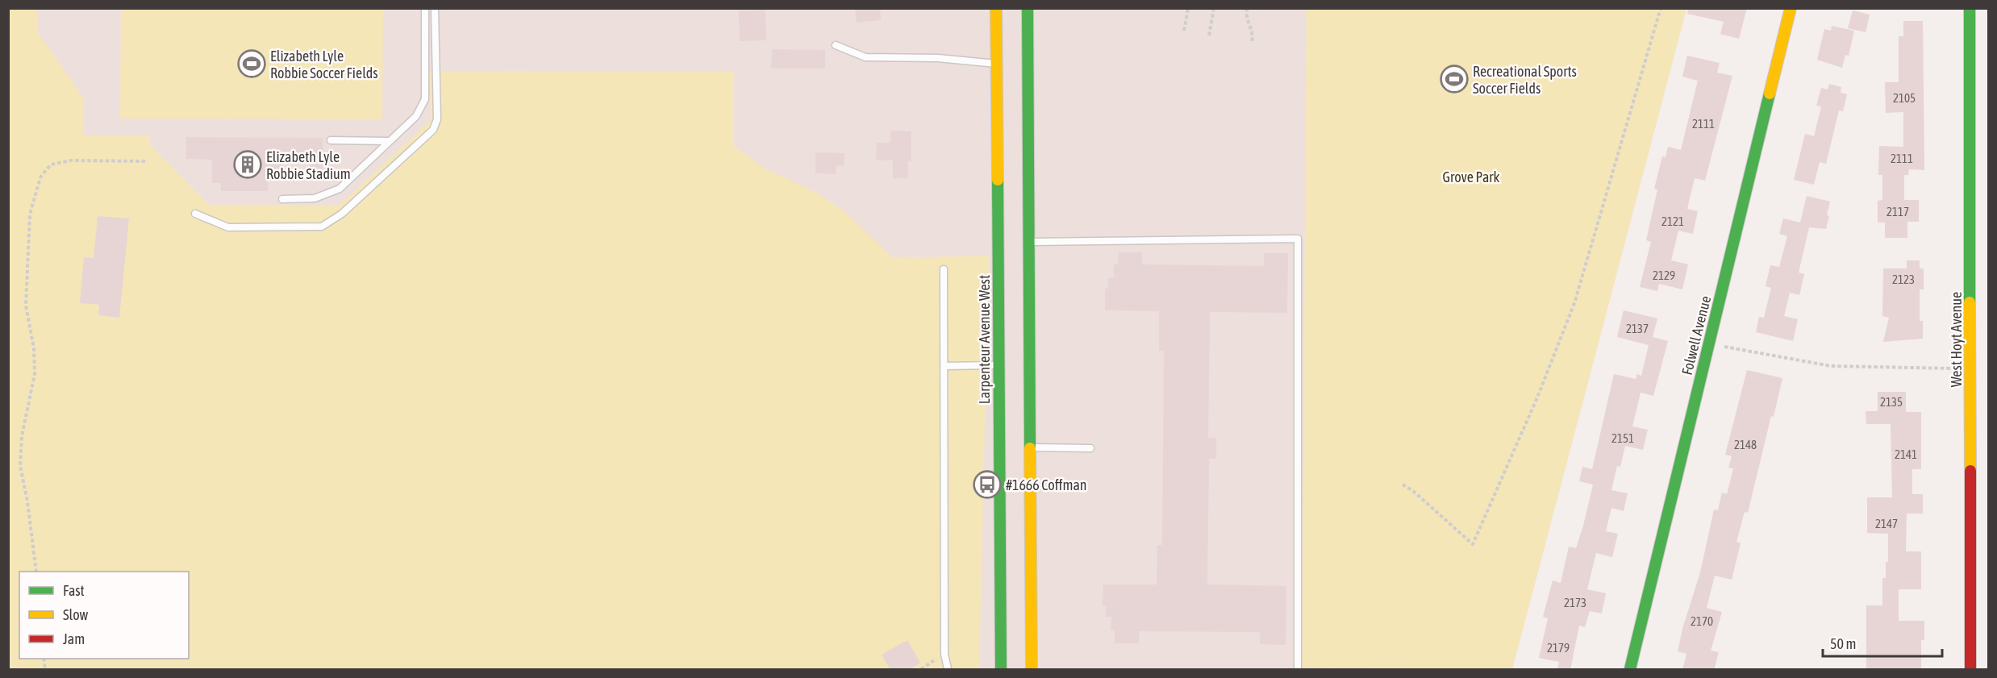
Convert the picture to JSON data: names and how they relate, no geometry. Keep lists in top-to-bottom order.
{
  "streets": {
    "main road": ["Folwell Avenue", "Larpenteur Avenue West", "West Hoyt Avenue"]
  },
  "parks": ["Grove Park"],
  "places": {
    "sports": ["Elizabeth Lyle Robbie Soccer Fields", "Recreational Sports Soccer Fields"],
    "building": ["Elizabeth Lyle Robbie Stadium"],
    "bus stop": ["#1666 Coffman"]
  },
  "house_numbers": [
    "2105",
    "2111",
    "2111",
    "2117",
    "2121",
    "2129",
    "2123",
    "2137",
    "2135",
    "2151",
    "2148",
    "2141",
    "2147",
    "2173",
    "2170",
    "2179"
  ],
  "legend": ["Fast", "Slow", "Jam"],
  "scale_bar": "50 m"
}
